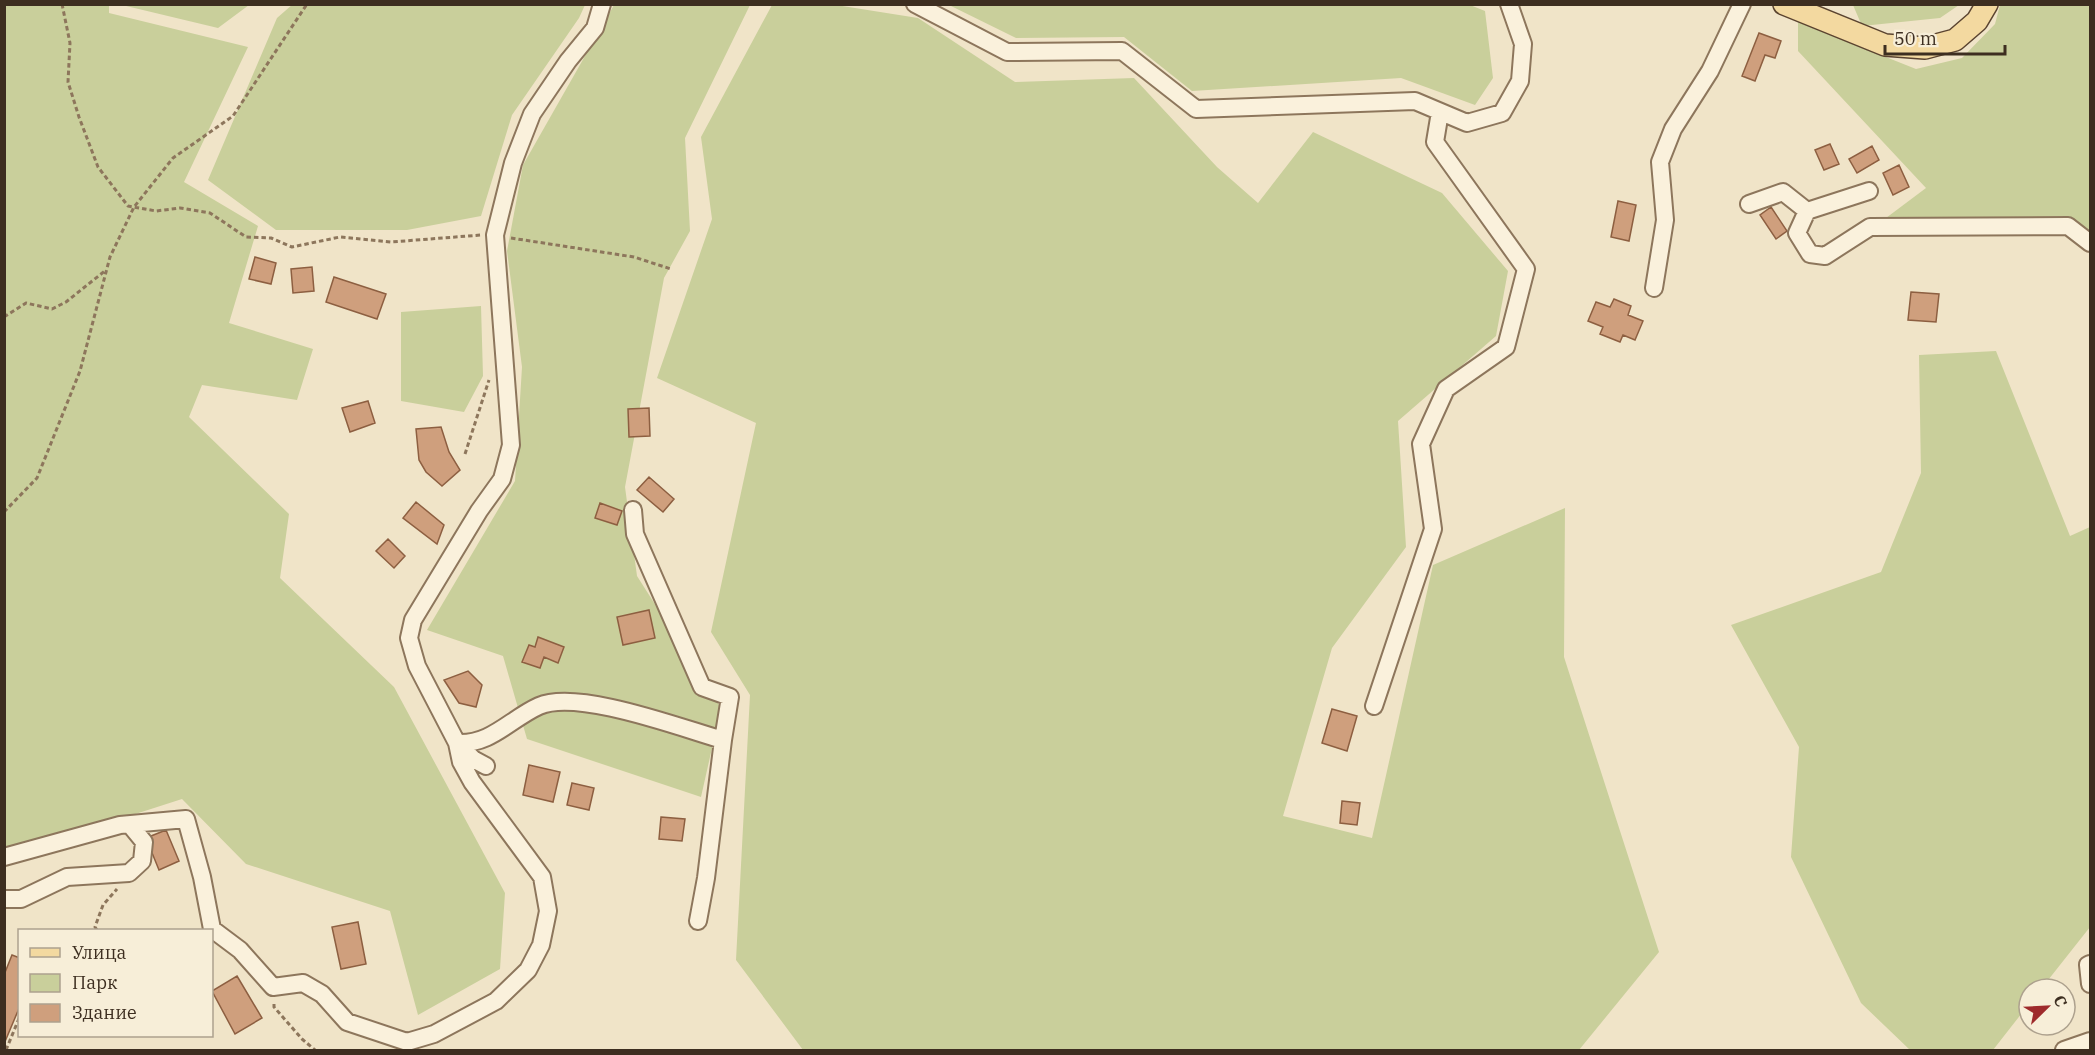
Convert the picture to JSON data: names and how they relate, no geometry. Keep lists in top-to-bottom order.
{
  "legend": ["Улица", "Парк", "Здание"],
  "scale_bar": "50 m",
  "north": "top right"
}
